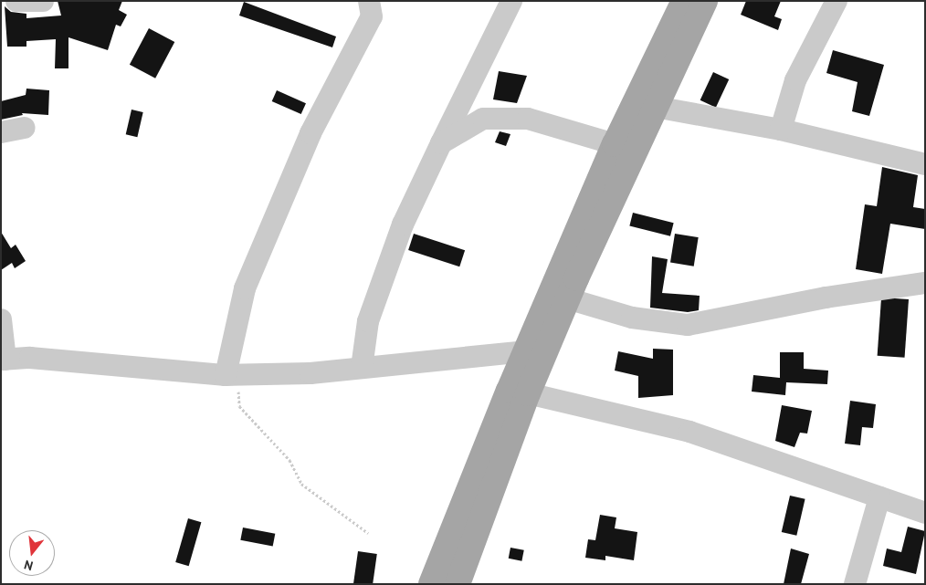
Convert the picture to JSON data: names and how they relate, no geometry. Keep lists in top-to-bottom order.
{
  "north": "bottom"
}
